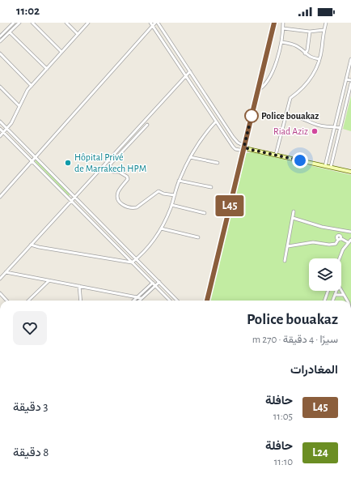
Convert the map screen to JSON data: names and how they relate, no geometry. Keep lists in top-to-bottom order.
{
  "places": ["Police bouakaz", "Riad Aziz", "Hôpital Privé de Marrakech HPM"],
  "lines": ["bus line L45"],
  "page": {
    "status": "11:02",
    "on_map": "L45",
    "heading": [
      ["Police bouakaz", "سيرًا · 4 دقيقة · 270 m"],
      "المغادرات"
    ],
    "list": [
      {
        "mark": "L45",
        "name": "حافلة",
        "note": "11:05",
        "value": "3 دقيقة"
      },
      {
        "mark": "L24",
        "name": "حافلة",
        "note": "11:10",
        "value": "8 دقيقة"
      }
    ]
  }
}
